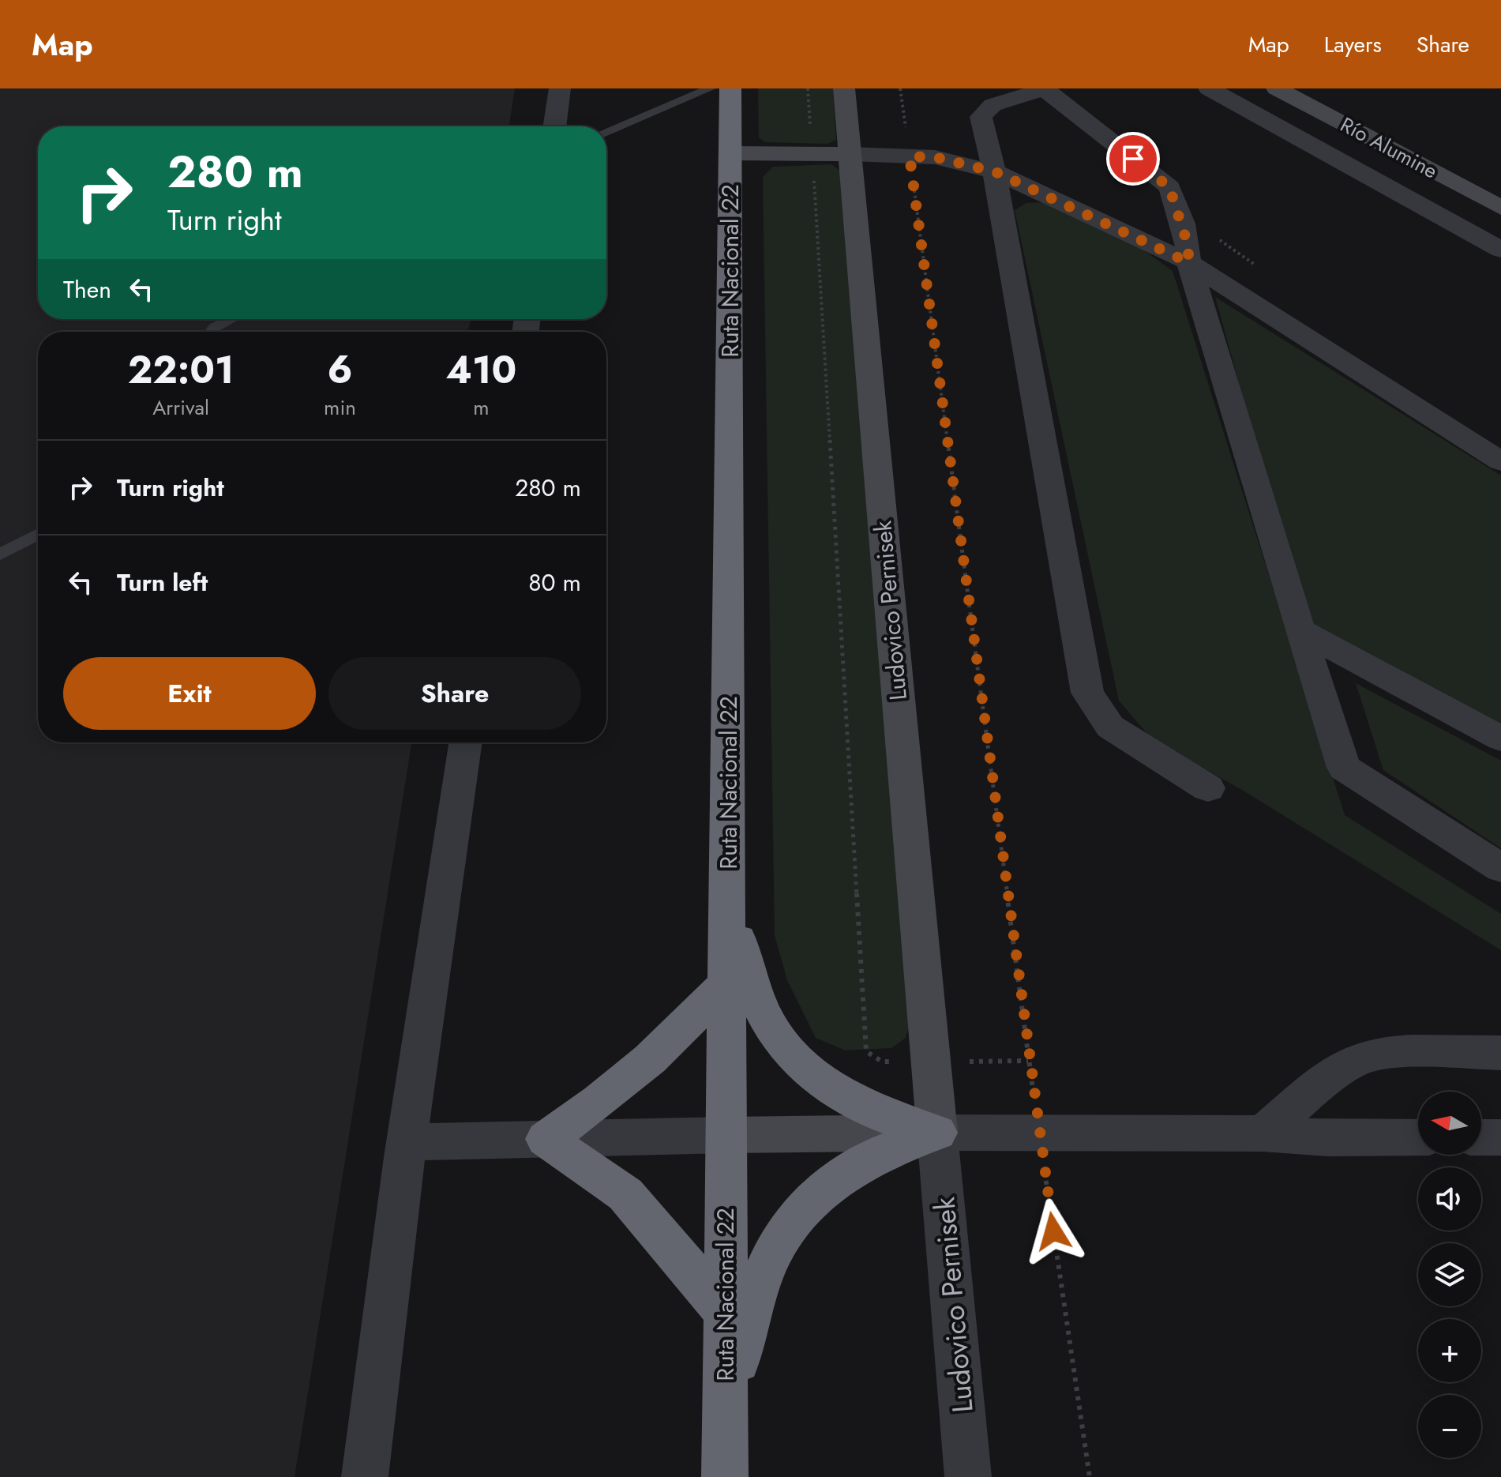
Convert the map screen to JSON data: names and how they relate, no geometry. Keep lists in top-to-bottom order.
{
  "streets": {
    "highway": ["Ruta Nacional 22"],
    "street": ["Río Alumine", "Ludovico Pernisek"]
  },
  "north": "left",
  "page": {
    "header": "Map",
    "nav": ["Map", "Layers", "Share"],
    "turn": ["280 m", "Turn right"],
    "then": "Then",
    "eta": [
      "22:01",
      "Arrival",
      "6",
      "min",
      "410",
      "m"
    ],
    "list": [
      {
        "name": "Turn right",
        "value": "280 m"
      },
      {
        "name": "Turn left",
        "value": "80 m"
      }
    ],
    "buttons": ["Exit", "Share"],
    "map_buttons": ["+", "−"]
  }
}
